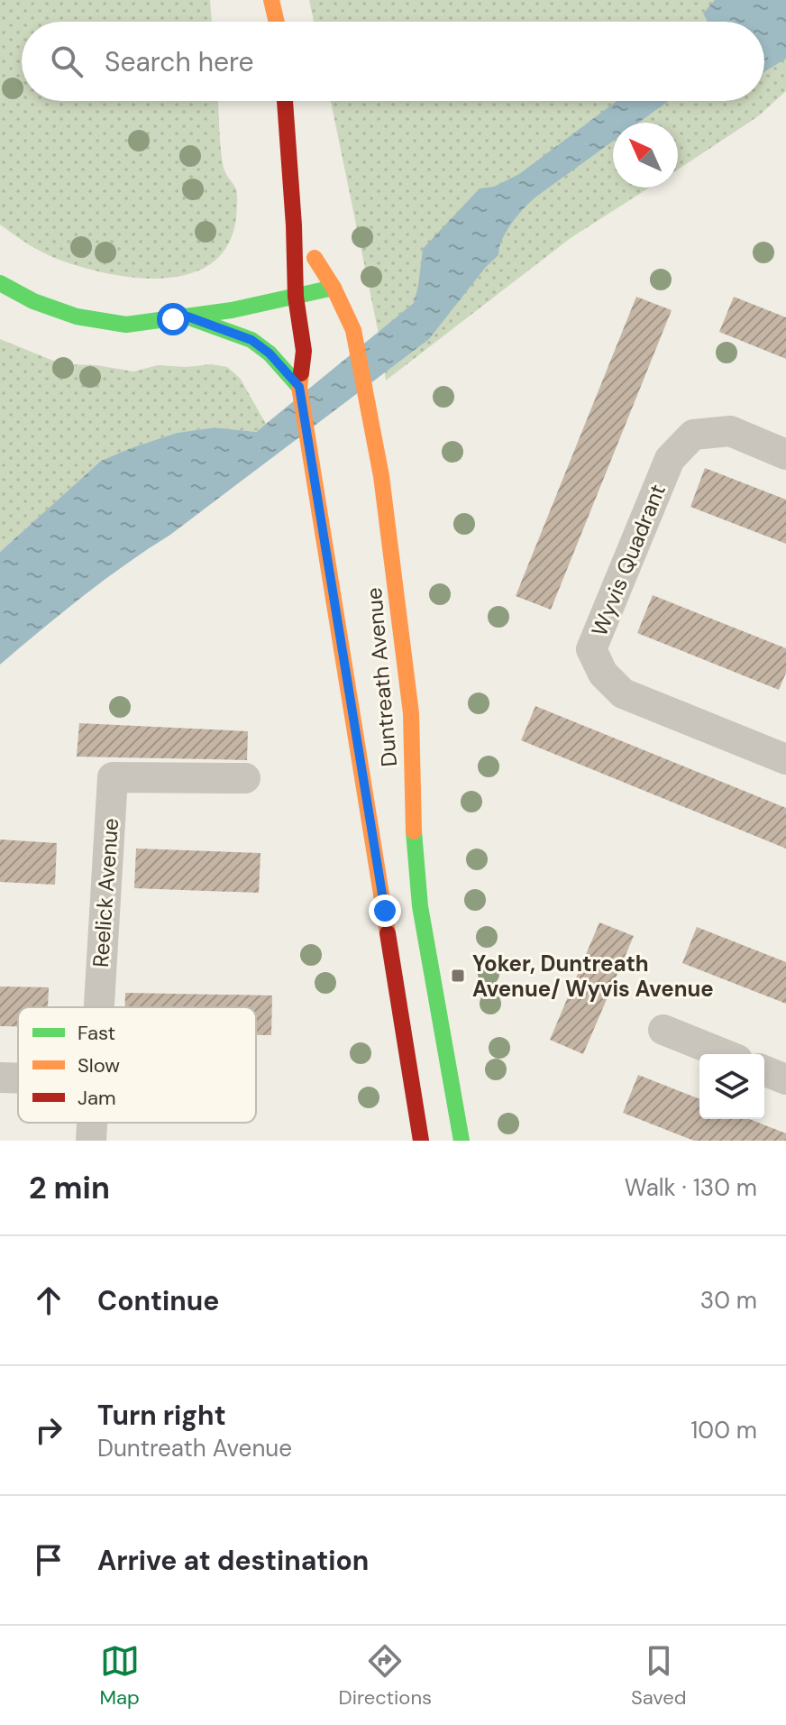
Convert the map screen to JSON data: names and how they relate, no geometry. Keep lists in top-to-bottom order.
{
  "streets": {
    "street": ["Wyvis Quadrant", "Duntreath Avenue", "Reelick Avenue"]
  },
  "places": {
    "transit": ["Yoker, Duntreath Avenue/ Wyvis Avenue"]
  },
  "legend": ["Fast", "Slow", "Jam"],
  "north": "top left",
  "page": {
    "search": "Search here",
    "heading": ["2 min", "Walk · 130 m"],
    "list": [
      ["Continue", "30 m"],
      ["Turn right", "Duntreath Avenue", "100 m"],
      "Arrive at destination"
    ],
    "nav": ["Map", "Directions", "Saved"]
  }
}
